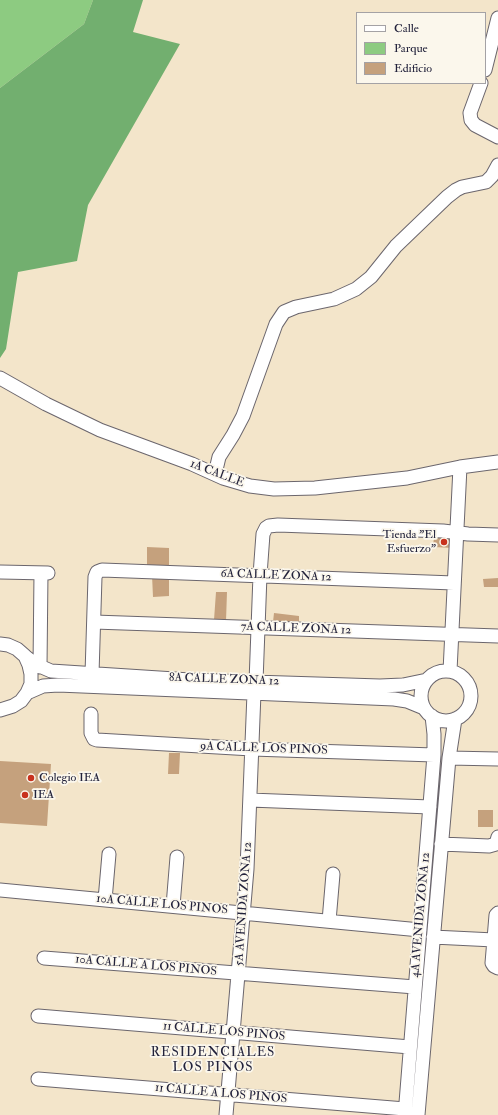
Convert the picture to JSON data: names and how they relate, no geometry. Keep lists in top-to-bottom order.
{
  "streets": {
    "street": [
      "1A CALLE",
      "6A CALLE ZONA 12",
      "7A CALLE ZONA 12",
      "8A CALLE ZONA 12",
      "9A CALLE LOS PINOS",
      "5A AVENIDA ZONA 12",
      "10A CALLE LOS PINOS",
      "4A AVENIDA ZONA 12",
      "10A CALLE A LOS PINOS",
      "11 CALLE LOS PINOS",
      "11 CALLE A LOS PINOS"
    ]
  },
  "crossings": [
    ["6A CALLE ZONA 12", "7A CALLE ZONA 12"],
    ["6A CALLE ZONA 12", "5A AVENIDA ZONA 12"],
    ["7A CALLE ZONA 12", "5A AVENIDA ZONA 12"],
    ["8A CALLE ZONA 12", "5A AVENIDA ZONA 12"],
    ["8A CALLE ZONA 12", "4A AVENIDA ZONA 12"],
    ["9A CALLE LOS PINOS", "5A AVENIDA ZONA 12"],
    ["9A CALLE LOS PINOS", "4A AVENIDA ZONA 12"],
    ["5A AVENIDA ZONA 12", "10A CALLE LOS PINOS"],
    ["5A AVENIDA ZONA 12", "10A CALLE A LOS PINOS"],
    ["5A AVENIDA ZONA 12", "11 CALLE LOS PINOS"],
    ["5A AVENIDA ZONA 12", "11 CALLE A LOS PINOS"],
    ["10A CALLE LOS PINOS", "4A AVENIDA ZONA 12"],
    ["4A AVENIDA ZONA 12", "10A CALLE A LOS PINOS"],
    ["4A AVENIDA ZONA 12", "11 CALLE LOS PINOS"],
    ["4A AVENIDA ZONA 12", "11 CALLE A LOS PINOS"]
  ],
  "districts": ["RESIDENCIALES LOS PINOS"],
  "places": ["Tienda \"El Esfuerzo\"", "Colegio IEA", "IEA"],
  "legend": ["Calle", "Parque", "Edificio"]
}
